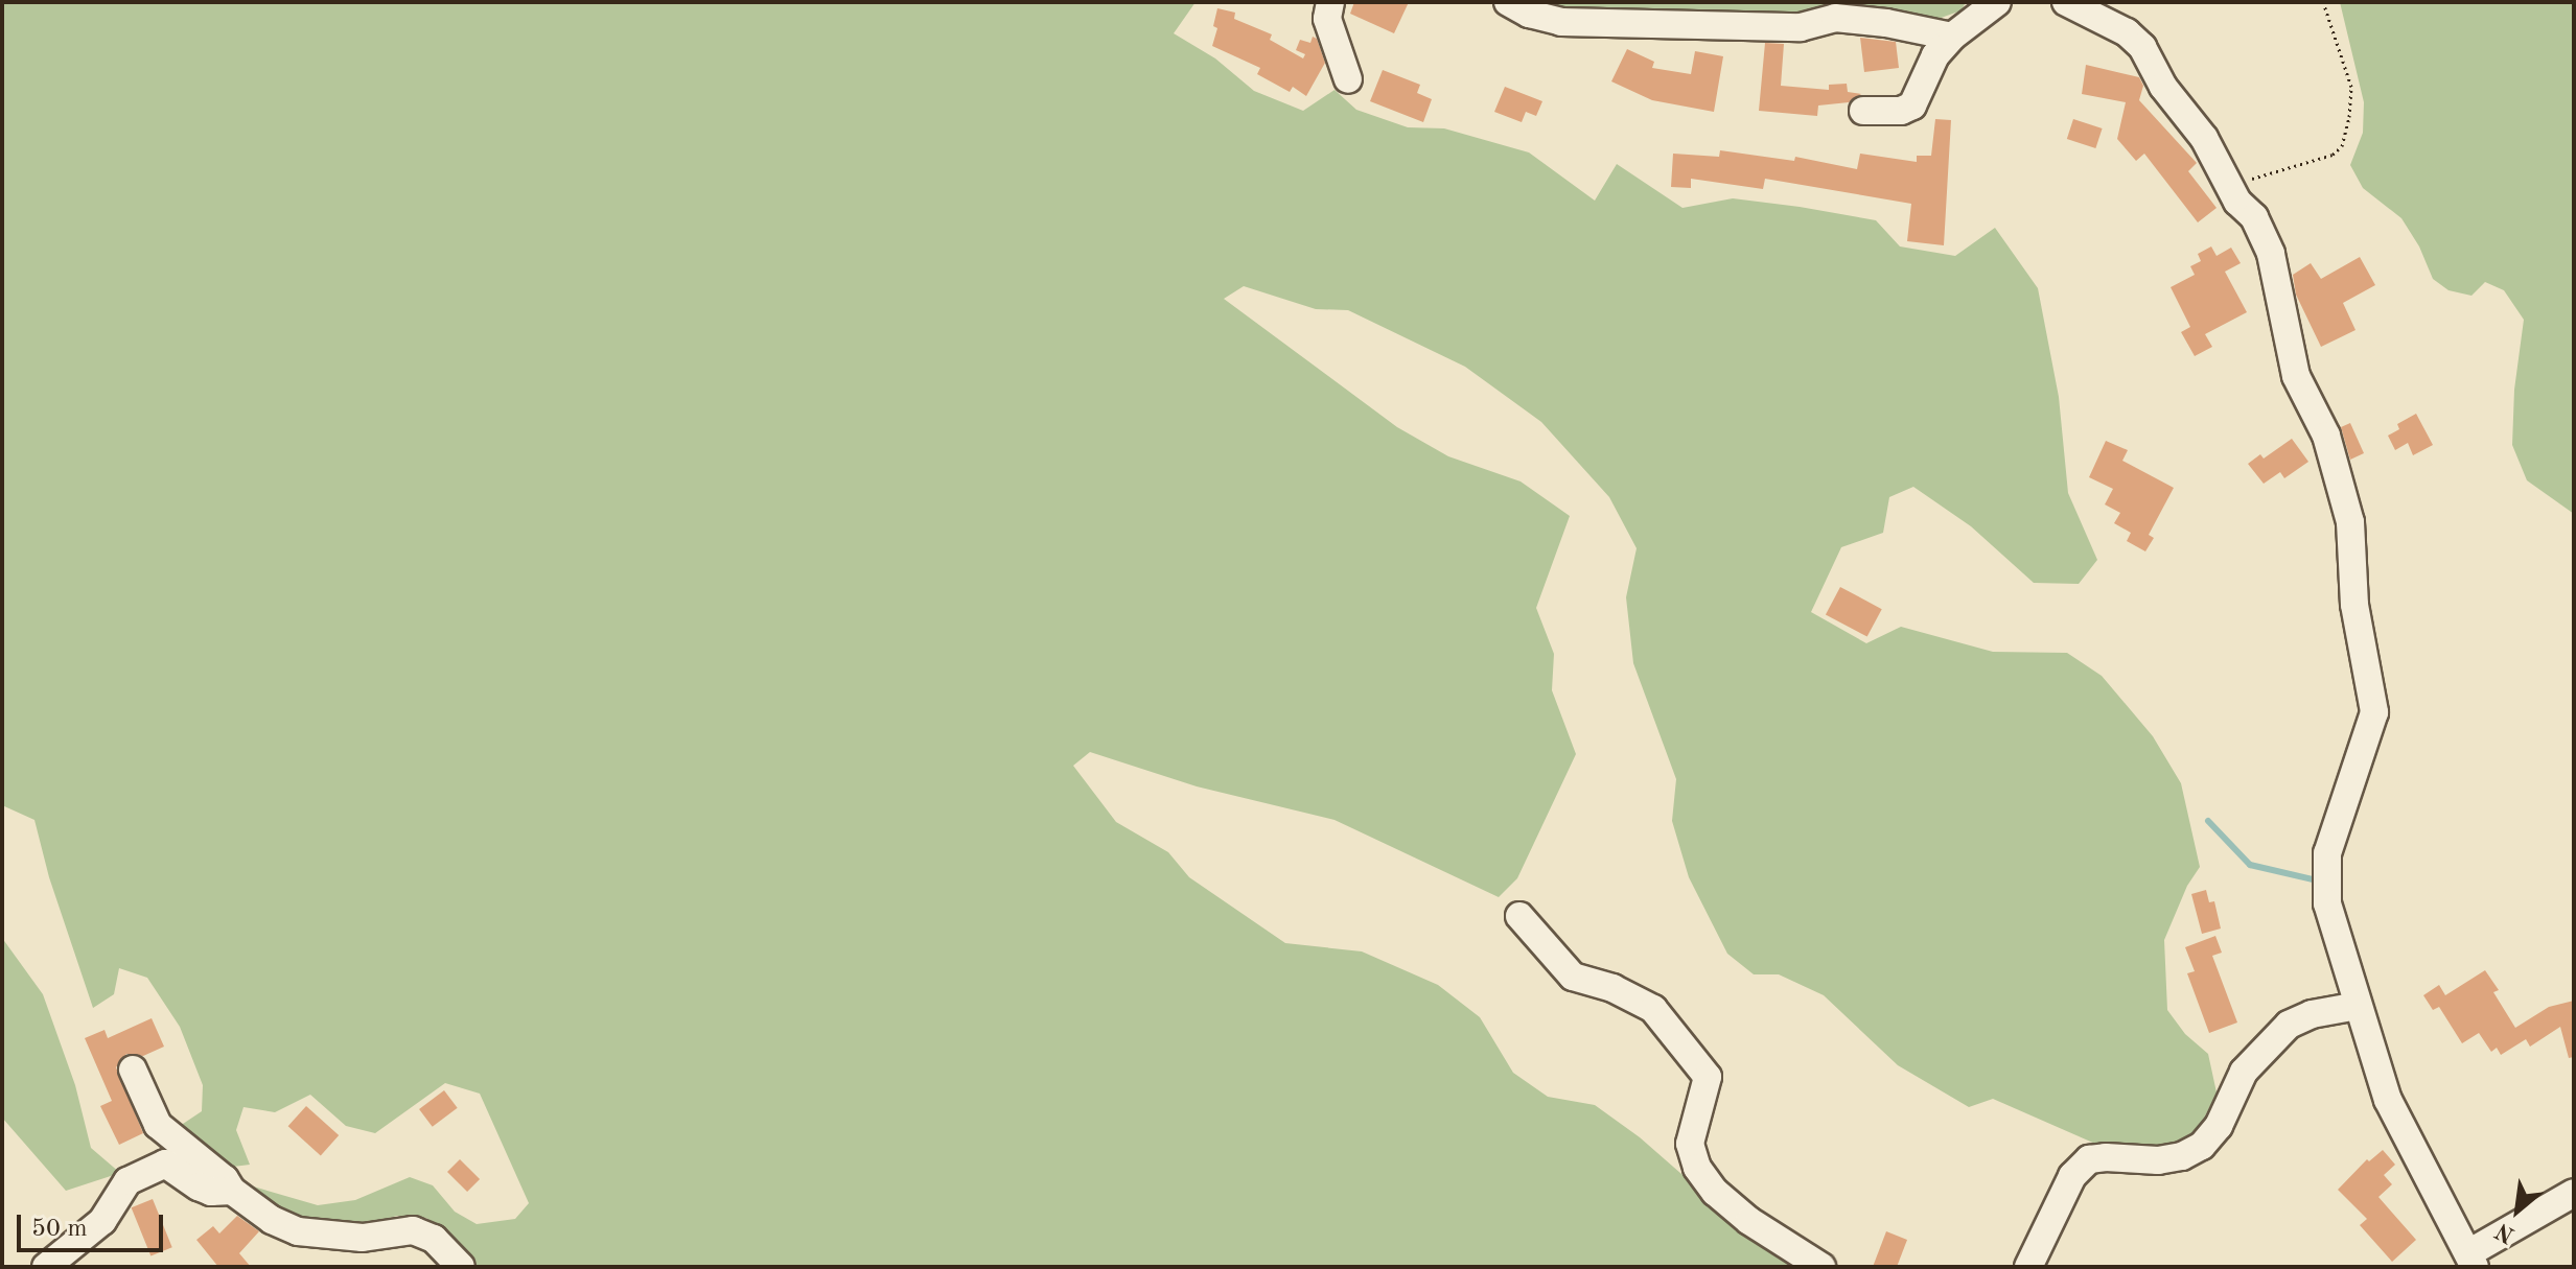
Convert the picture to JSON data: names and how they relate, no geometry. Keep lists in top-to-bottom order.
{
  "scale_bar": "50 m",
  "north": "bottom left"
}
